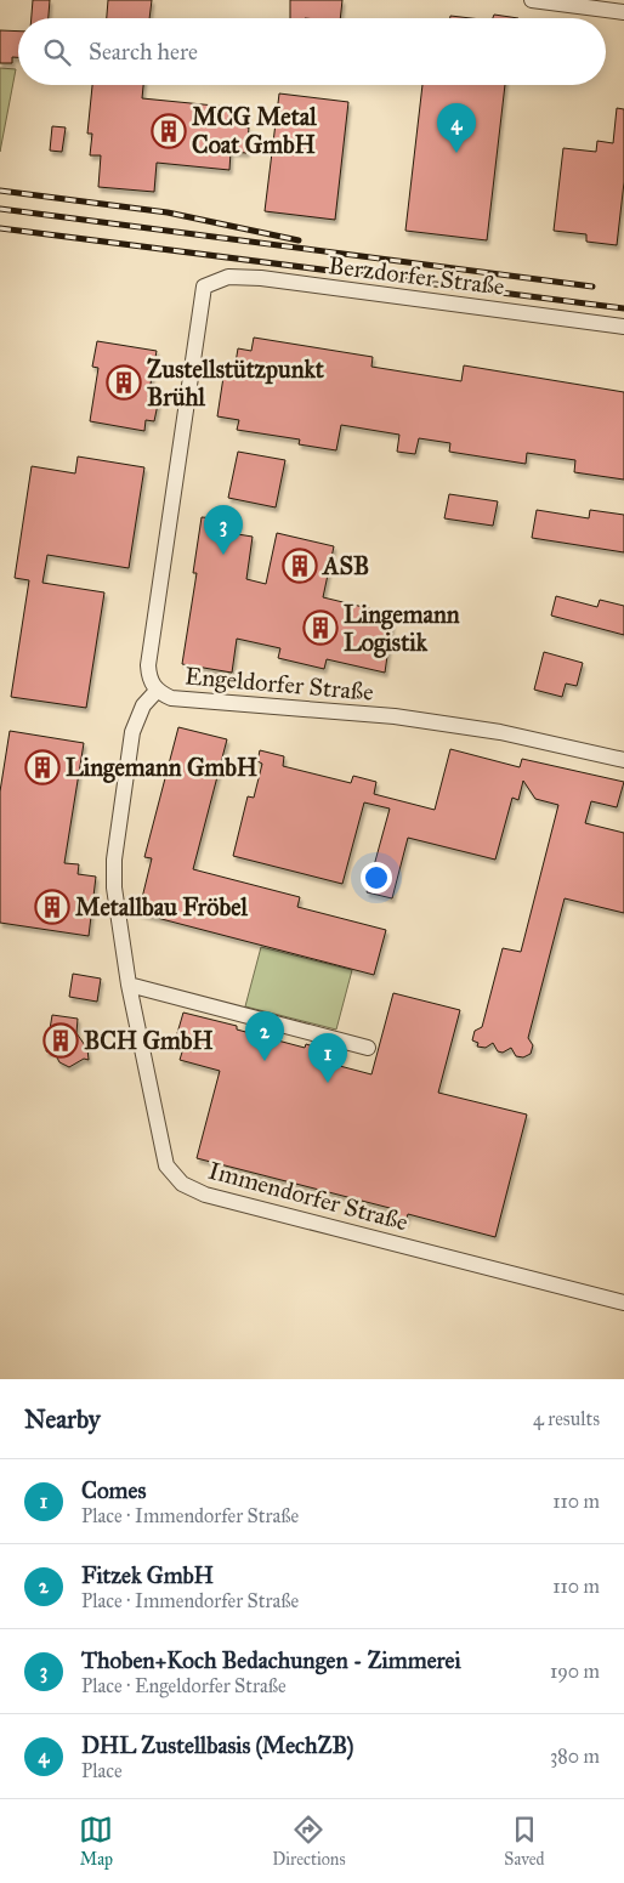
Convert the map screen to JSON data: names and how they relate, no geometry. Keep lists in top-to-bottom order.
{
  "streets": {
    "street": ["Berzdorfer Straße", "Engeldorfer Straße", "Immendorfer Straße"]
  },
  "crossings": [
    ["Berzdorfer Straße", "Engeldorfer Straße"],
    ["Engeldorfer Straße", "Immendorfer Straße"]
  ],
  "places": {
    "building": [
      "MCG Metal Coat GmbH",
      "Zustellstützpunkt Brühl",
      "ASB",
      "Lingemann Logistik",
      "Lingemann GmbH",
      "Metallbau Fröbel",
      "BCH GmbH"
    ]
  },
  "page": {
    "search": "Search here",
    "pins": [
      "4",
      "3",
      "2",
      "1"
    ],
    "heading": ["Nearby", "4 results"],
    "list": [
      {
        "mark": "1",
        "name": "Comes",
        "note": "Place · Immendorfer Straße",
        "value": "110 m"
      },
      {
        "mark": "2",
        "name": "Fitzek GmbH",
        "note": "Place · Immendorfer Straße",
        "value": "110 m"
      },
      {
        "mark": "3",
        "name": "Thoben+Koch Bedachungen - Zimmerei",
        "note": "Place · Engeldorfer Straße",
        "value": "190 m"
      },
      {
        "mark": "4",
        "name": "DHL Zustellbasis (MechZB)",
        "note": "Place",
        "value": "380 m"
      }
    ],
    "nav": ["Map", "Directions", "Saved"]
  }
}
